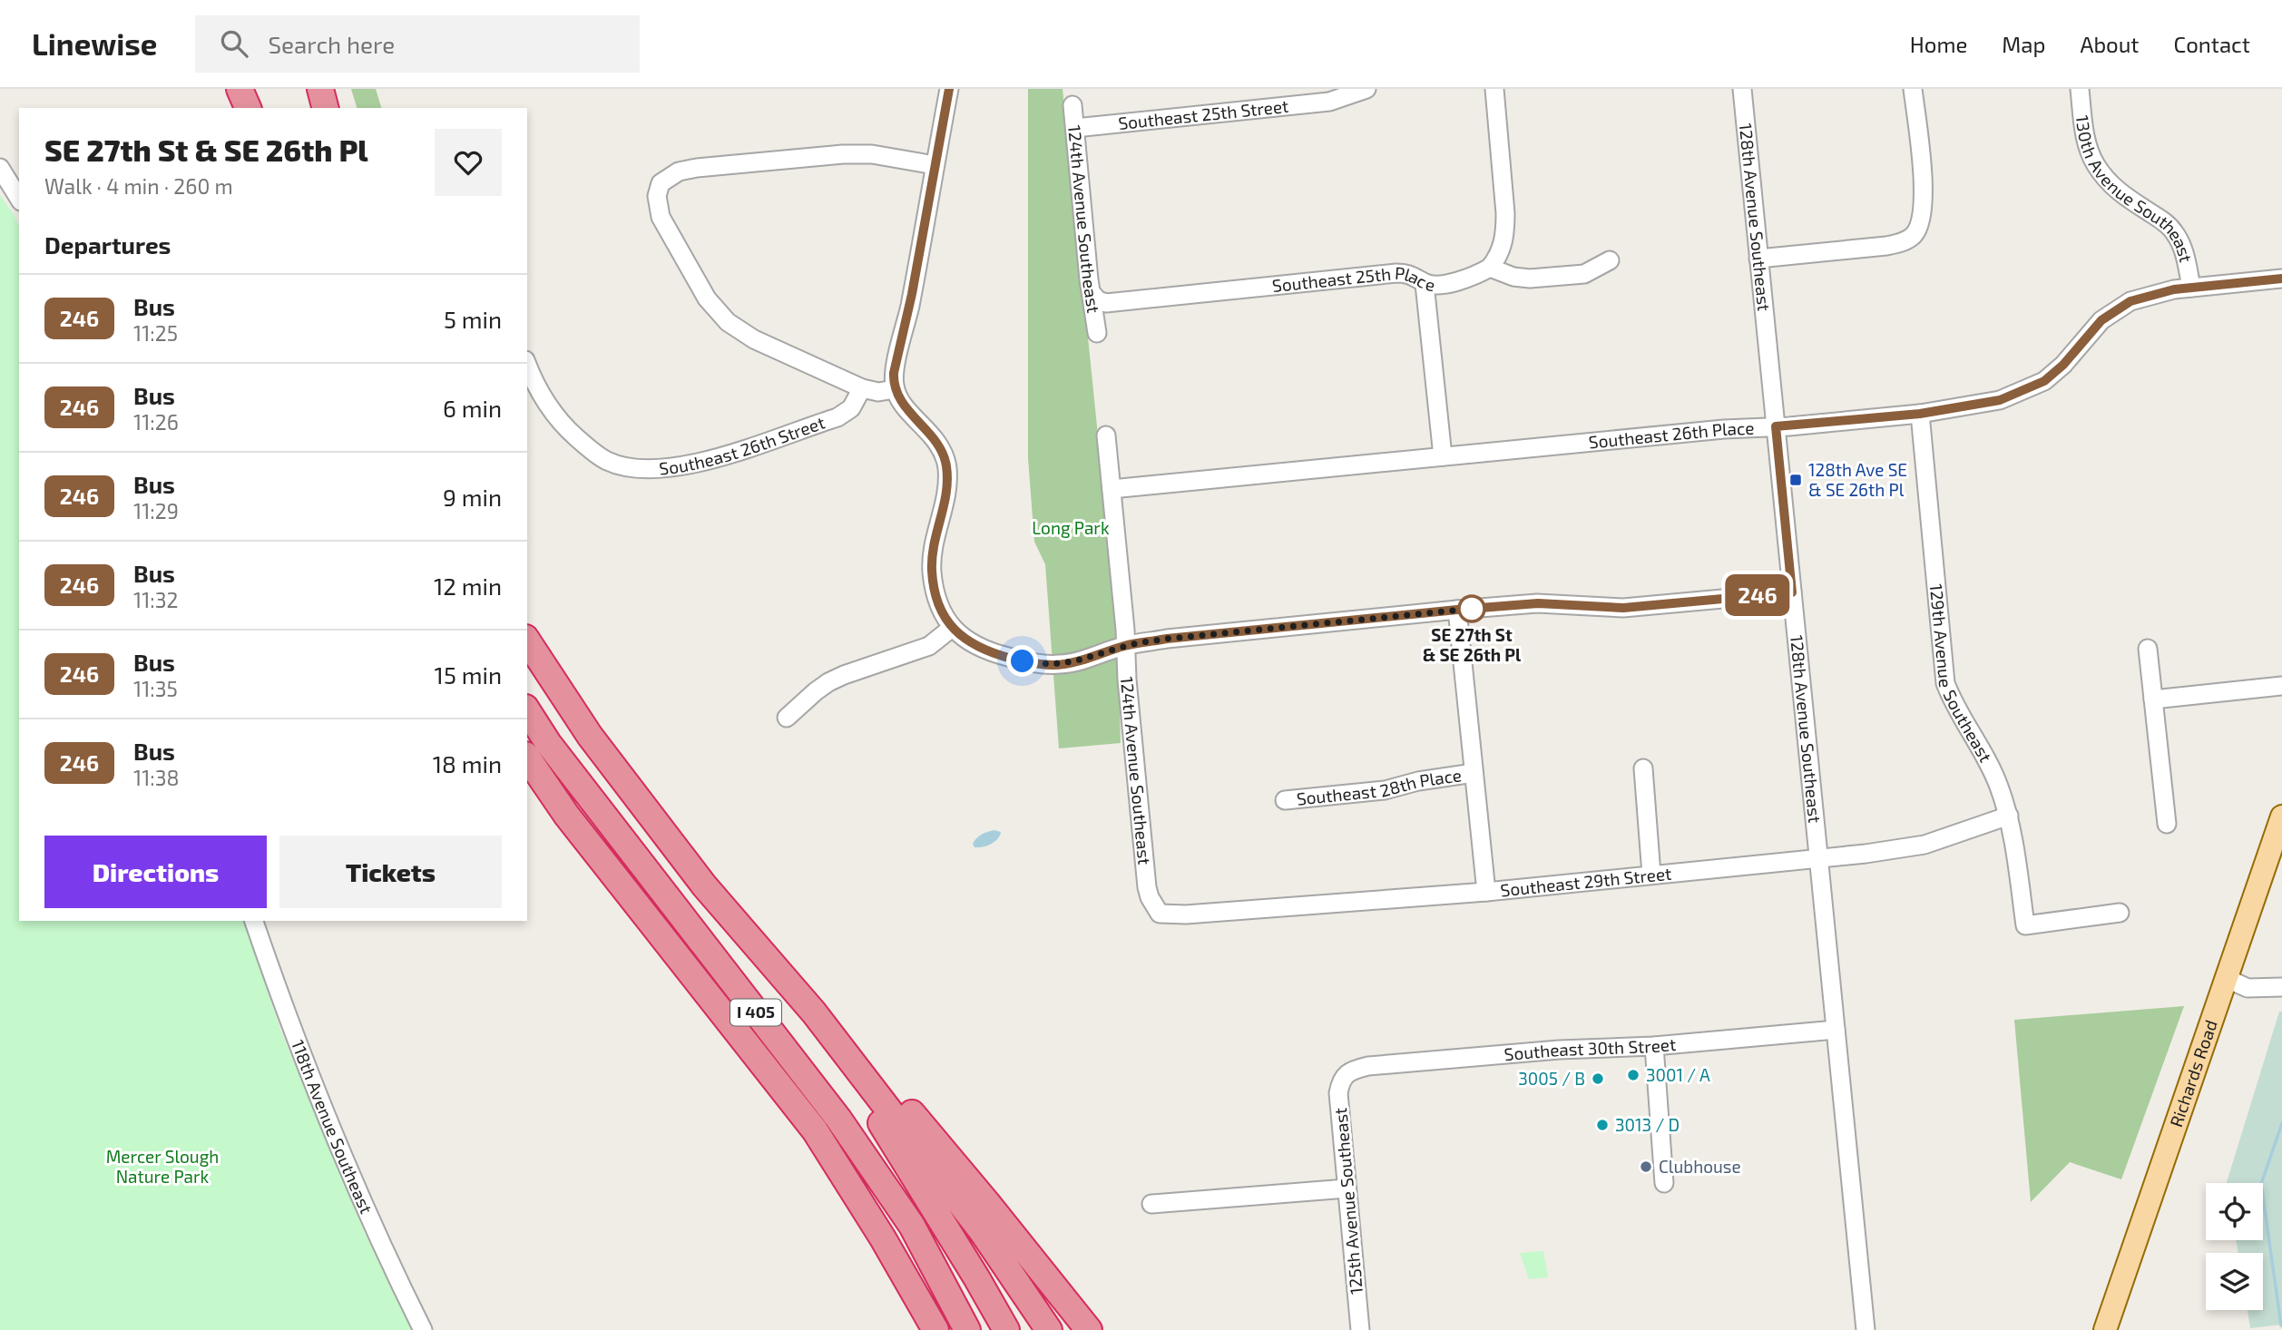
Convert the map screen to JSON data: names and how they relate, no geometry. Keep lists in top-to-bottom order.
{
  "streets": {
    "highway": ["I 405"],
    "main road": ["Richards Road"],
    "street": [
      "Southeast 25th Street",
      "130th Avenue Southeast",
      "128th Avenue Southeast",
      "124th Avenue Southeast",
      "Southeast 25th Place",
      "Southeast 26th Place",
      "Southeast 26th Street",
      "129th Avenue Southeast",
      "Southeast 28th Place",
      "Southeast 29th Street",
      "Southeast 30th Street",
      "118th Avenue Southeast",
      "125th Avenue Southeast"
    ]
  },
  "crossings": [
    ["Southeast 25th Street", "124th Avenue Southeast"],
    ["130th Avenue Southeast", "Southeast 26th Place"],
    ["128th Avenue Southeast", "Southeast 26th Place"],
    ["128th Avenue Southeast", "Southeast 29th Street"],
    ["128th Avenue Southeast", "Southeast 30th Street"],
    ["124th Avenue Southeast", "Southeast 25th Place"],
    ["124th Avenue Southeast", "Southeast 26th Place"],
    ["124th Avenue Southeast", "Southeast 29th Street"],
    ["Southeast 26th Place", "129th Avenue Southeast"],
    ["129th Avenue Southeast", "Southeast 29th Street"],
    ["Southeast 30th Street", "125th Avenue Southeast"]
  ],
  "parks": ["Long Park", "Mercer Slough Nature Park"],
  "places": {
    "transit": ["128th Ave SE & SE 26th Pl"],
    "other": [
      "SE 27th St & SE 26th Pl",
      "3001 / A",
      "3005 / B",
      "3013 / D",
      "Clubhouse"
    ]
  },
  "lines": ["bus line 246"],
  "page": {
    "header": "Linewise",
    "search": "Search here",
    "nav": [
      "Home",
      "Map",
      "About",
      "Contact"
    ],
    "on_map": "246",
    "heading": [
      ["SE 27th St & SE 26th Pl", "Walk · 4 min · 260 m"],
      "Departures"
    ],
    "list": [
      {
        "mark": "246",
        "name": "Bus",
        "note": "11:25",
        "value": "5 min"
      },
      {
        "mark": "246",
        "name": "Bus",
        "note": "11:26",
        "value": "6 min"
      },
      {
        "mark": "246",
        "name": "Bus",
        "note": "11:29",
        "value": "9 min"
      },
      {
        "mark": "246",
        "name": "Bus",
        "note": "11:32",
        "value": "12 min"
      },
      {
        "mark": "246",
        "name": "Bus",
        "note": "11:35",
        "value": "15 min"
      },
      {
        "mark": "246",
        "name": "Bus",
        "note": "11:38",
        "value": "18 min"
      }
    ],
    "buttons": ["Directions", "Tickets"]
  }
}
